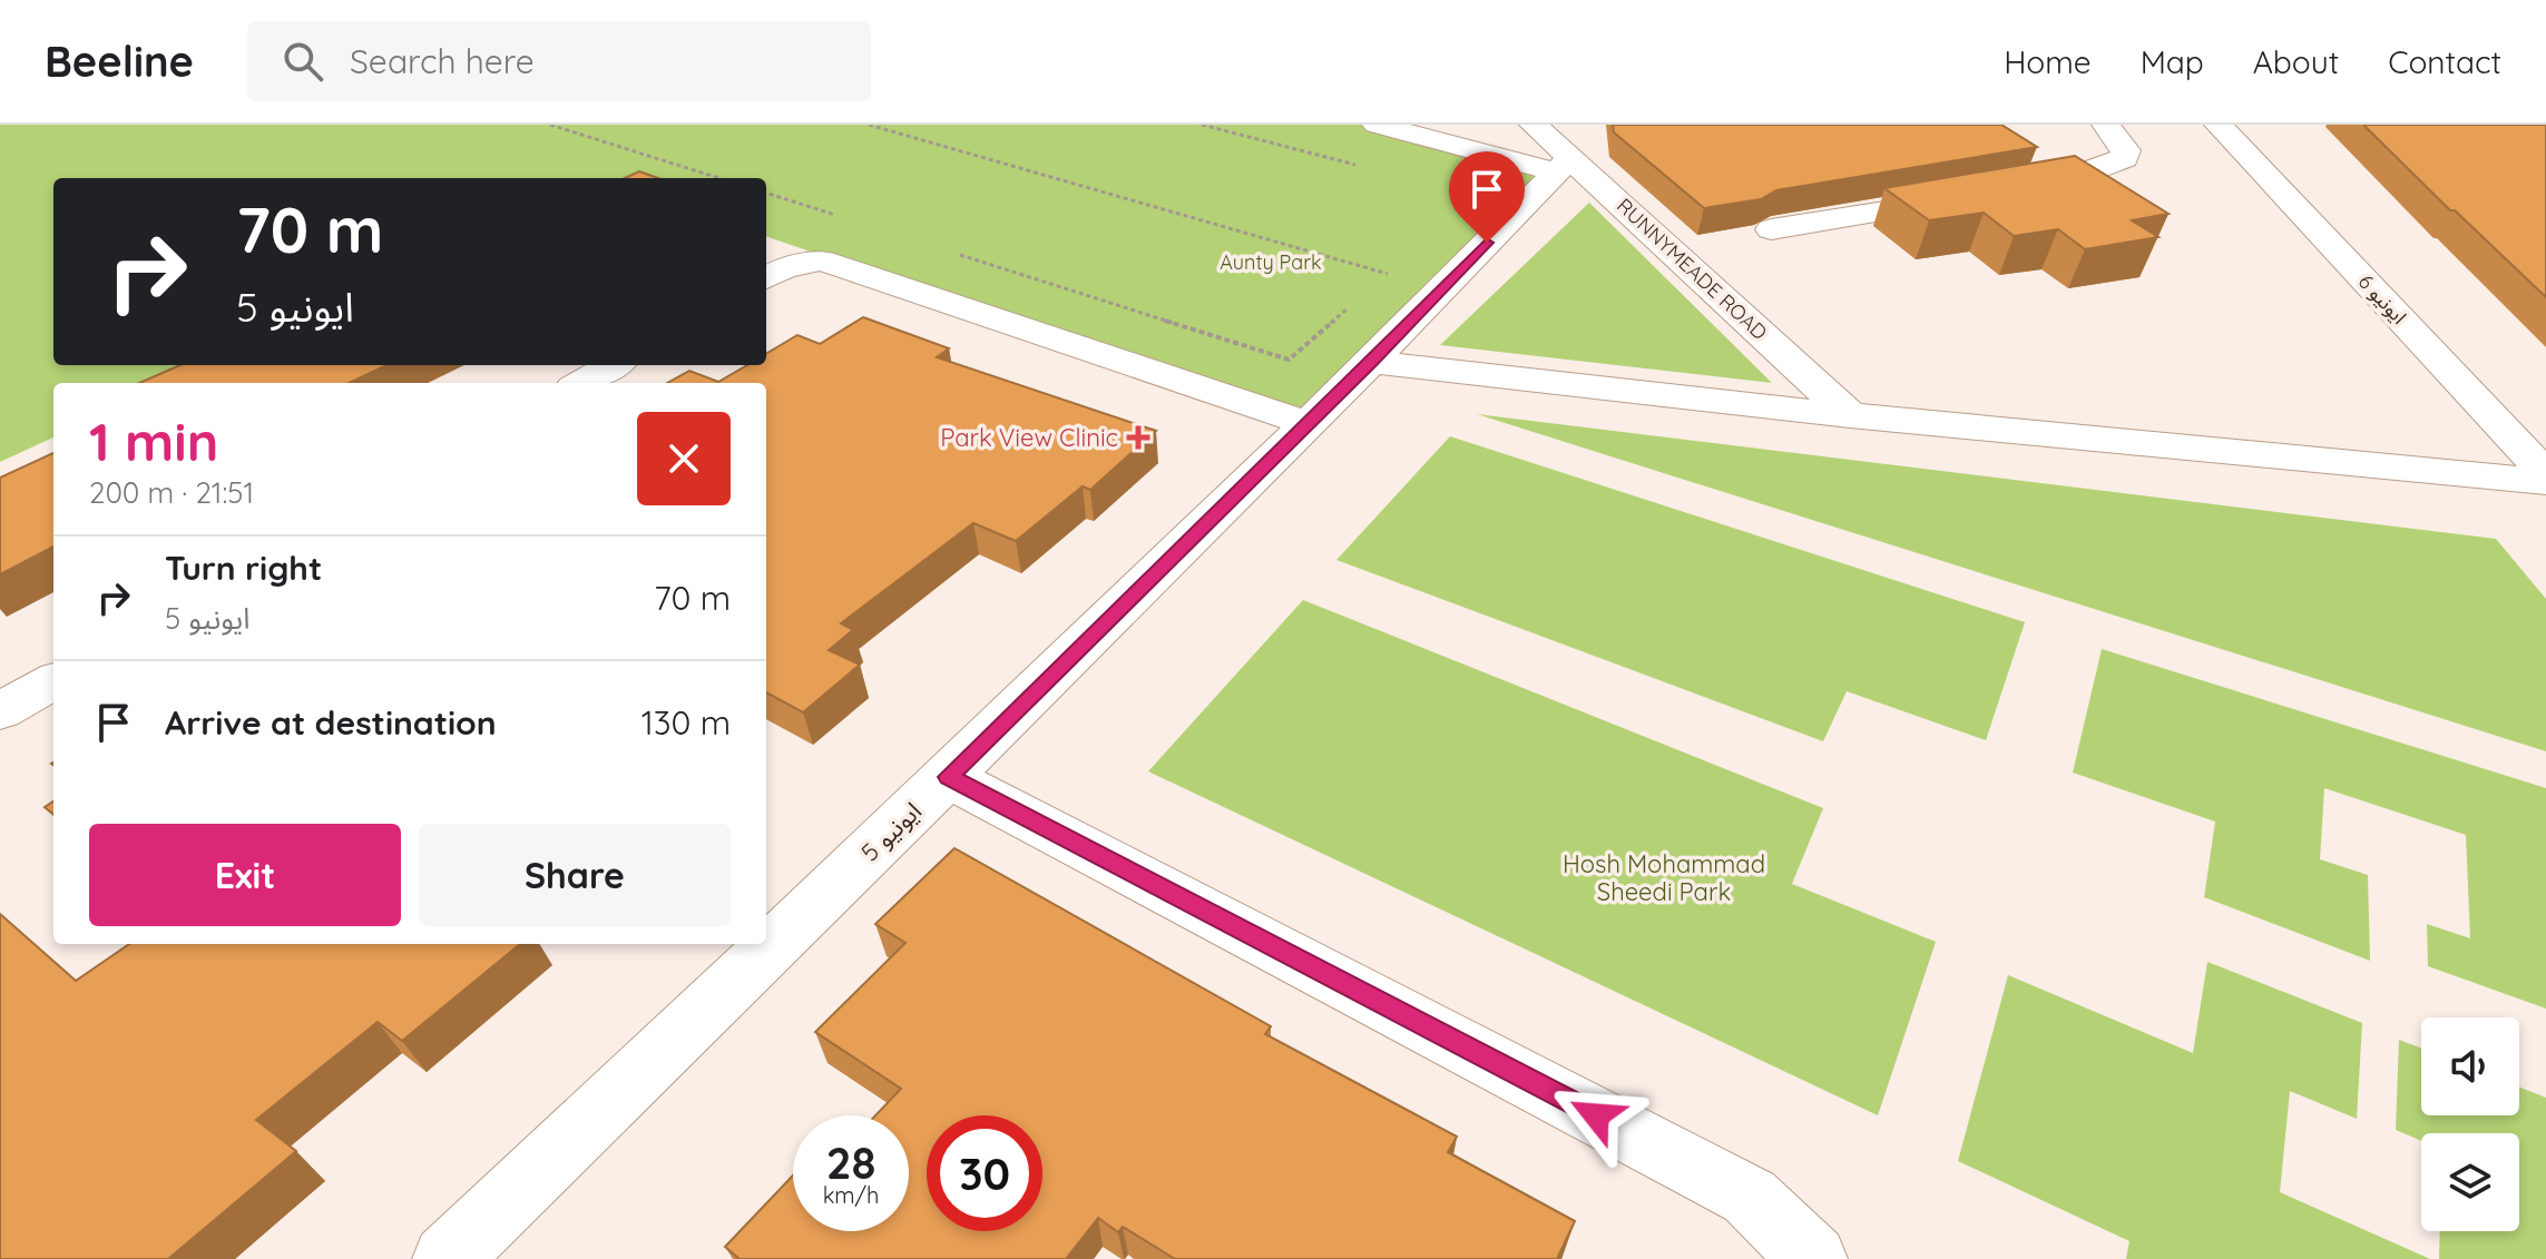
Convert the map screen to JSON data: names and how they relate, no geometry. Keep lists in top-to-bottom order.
{
  "streets": {
    "street": ["RUNNYMEADE ROAD", "ایونیو 6", "ایونیو 5"]
  },
  "crossings": [
    ["RUNNYMEADE ROAD", "ایونیو 5"]
  ],
  "parks": ["Aunty Park", "Hosh Mohammad Sheedi Park"],
  "places": {
    "health": ["Park View Clinic"]
  },
  "page": {
    "header": "Beeline",
    "search": "Search here",
    "nav": [
      "Home",
      "Map",
      "About",
      "Contact"
    ],
    "turn": ["70 m", "ایونیو 5"],
    "heading": ["1 min", "200 m · 21:51"],
    "list": [
      {
        "name": "Turn right",
        "note": "ایونیو 5",
        "value": "70 m"
      },
      {
        "name": "Arrive at destination",
        "value": "130 m"
      }
    ],
    "buttons": ["Exit", "Share"],
    "speed": "28 km/h",
    "limit": "30"
  }
}
